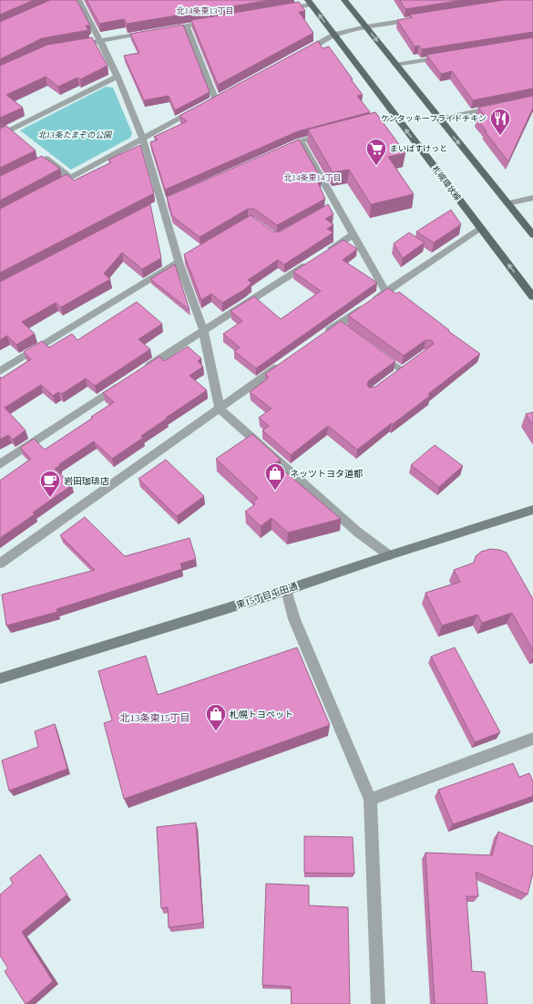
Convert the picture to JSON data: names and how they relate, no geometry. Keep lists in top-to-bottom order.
{
  "streets": {
    "main road": ["札幌環状線"],
    "street": ["東15丁目屯田通"]
  },
  "districts": ["北14条東13丁目", "北14条東14丁目", "北13条東15丁目"],
  "parks": ["北13条たまぞの公園"],
  "places": {
    "restaurant": ["ケンタッキーフライドチキン"],
    "supermarket": ["まいばすけっと"],
    "shop": ["ネッツトヨタ道都", "札幌トヨペット"],
    "cafe": ["岩田珈琲店"]
  }
}
